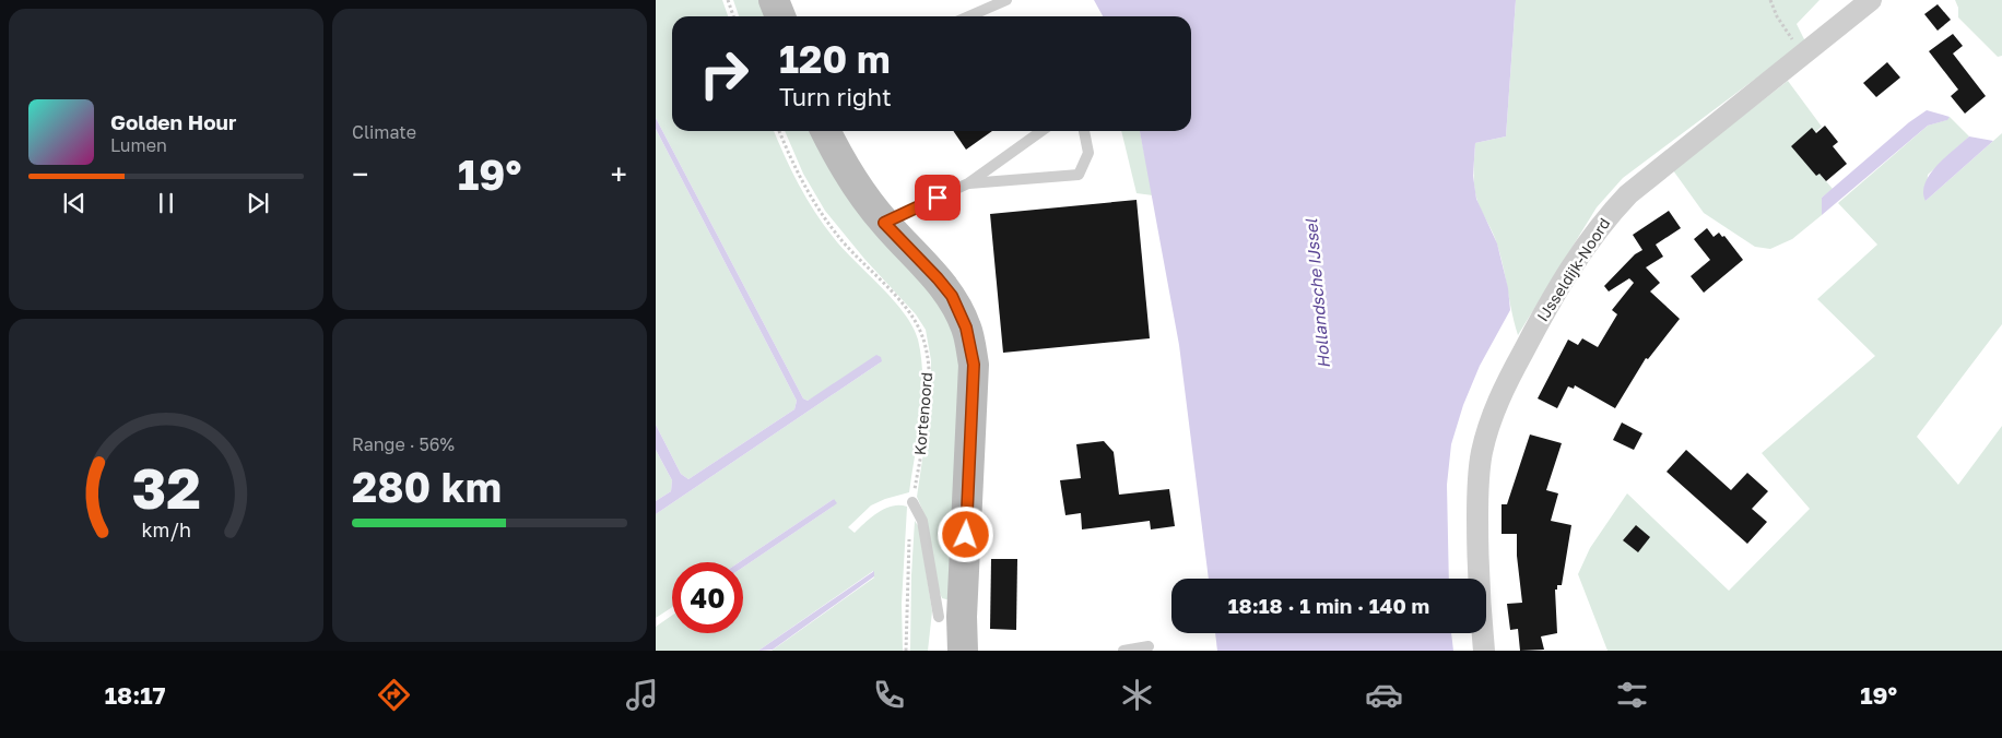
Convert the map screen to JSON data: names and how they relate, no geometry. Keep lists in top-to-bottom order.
{
  "streets": {
    "street": ["IJsseldijk-Noord"],
    "path": ["Kortenoord"]
  },
  "water": ["Hollandsche IJssel"],
  "page": {
    "tile": [
      "Climate",
      ["Range · 56%", "280 km"]
    ],
    "turn": ["120 m", "Turn right"],
    "song": ["Golden Hour", "Lumen"],
    "heat": ["−", "19°", "+"],
    "limit": "40",
    "trip": "18:18 · 1 min · 140 m",
    "tabs": ["18:17", "19°"],
    "gauge": ["32", "km/h"]
  }
}
